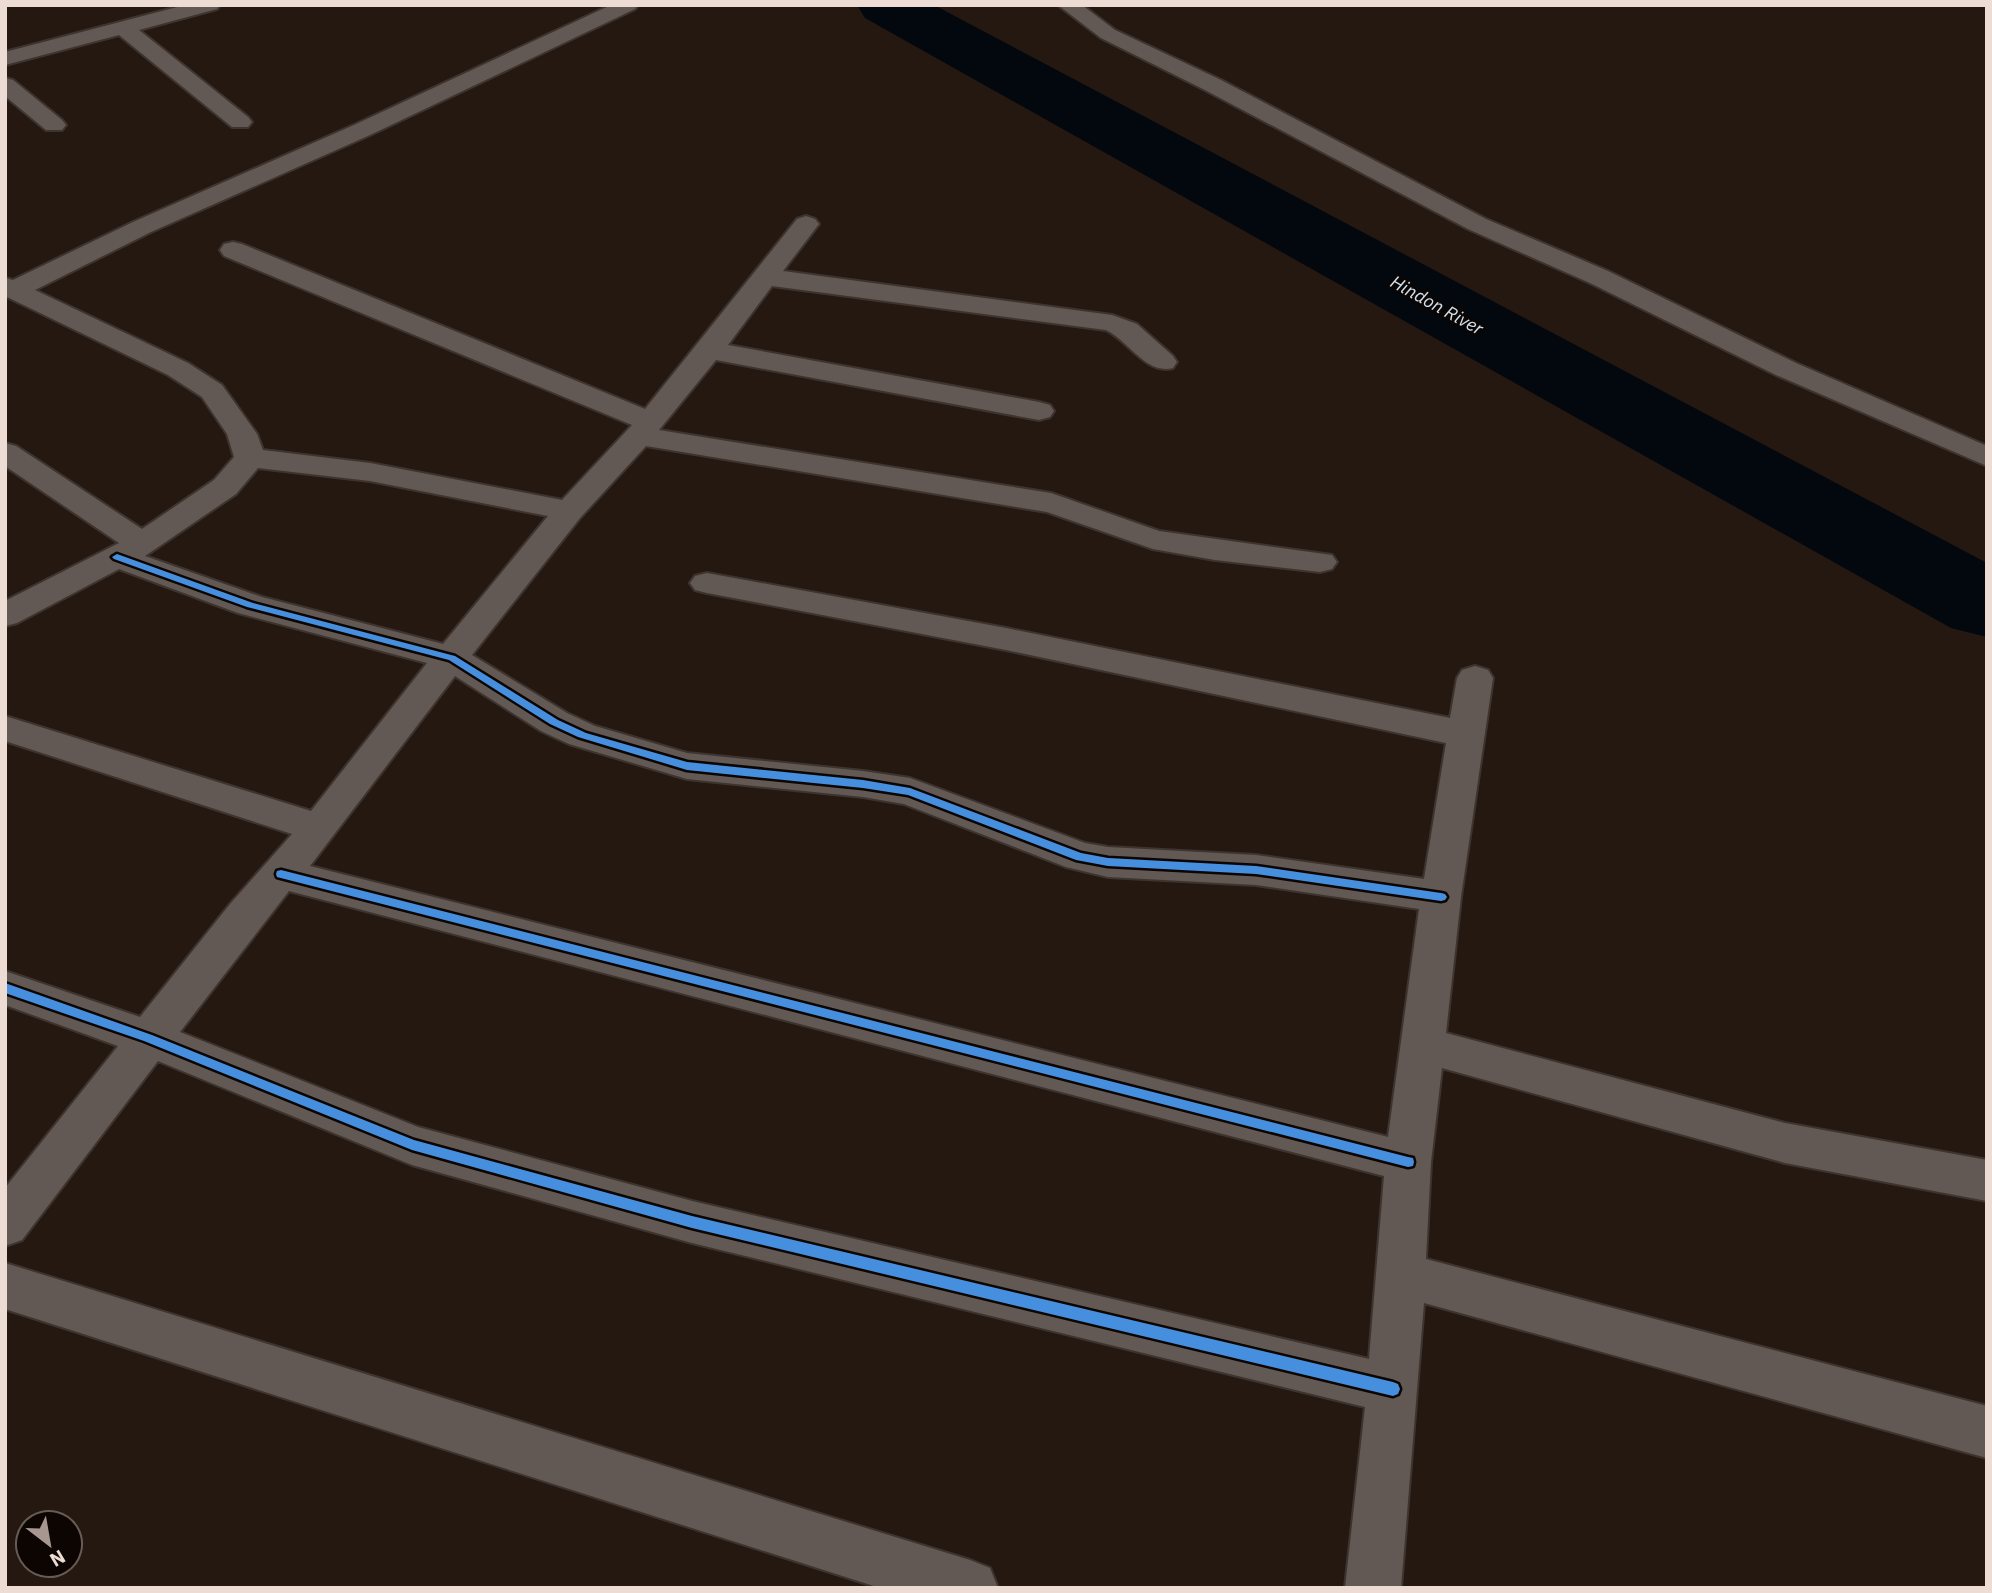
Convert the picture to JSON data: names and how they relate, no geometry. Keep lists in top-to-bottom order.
{
  "water": ["Hindon River"],
  "north": "bottom right"
}
